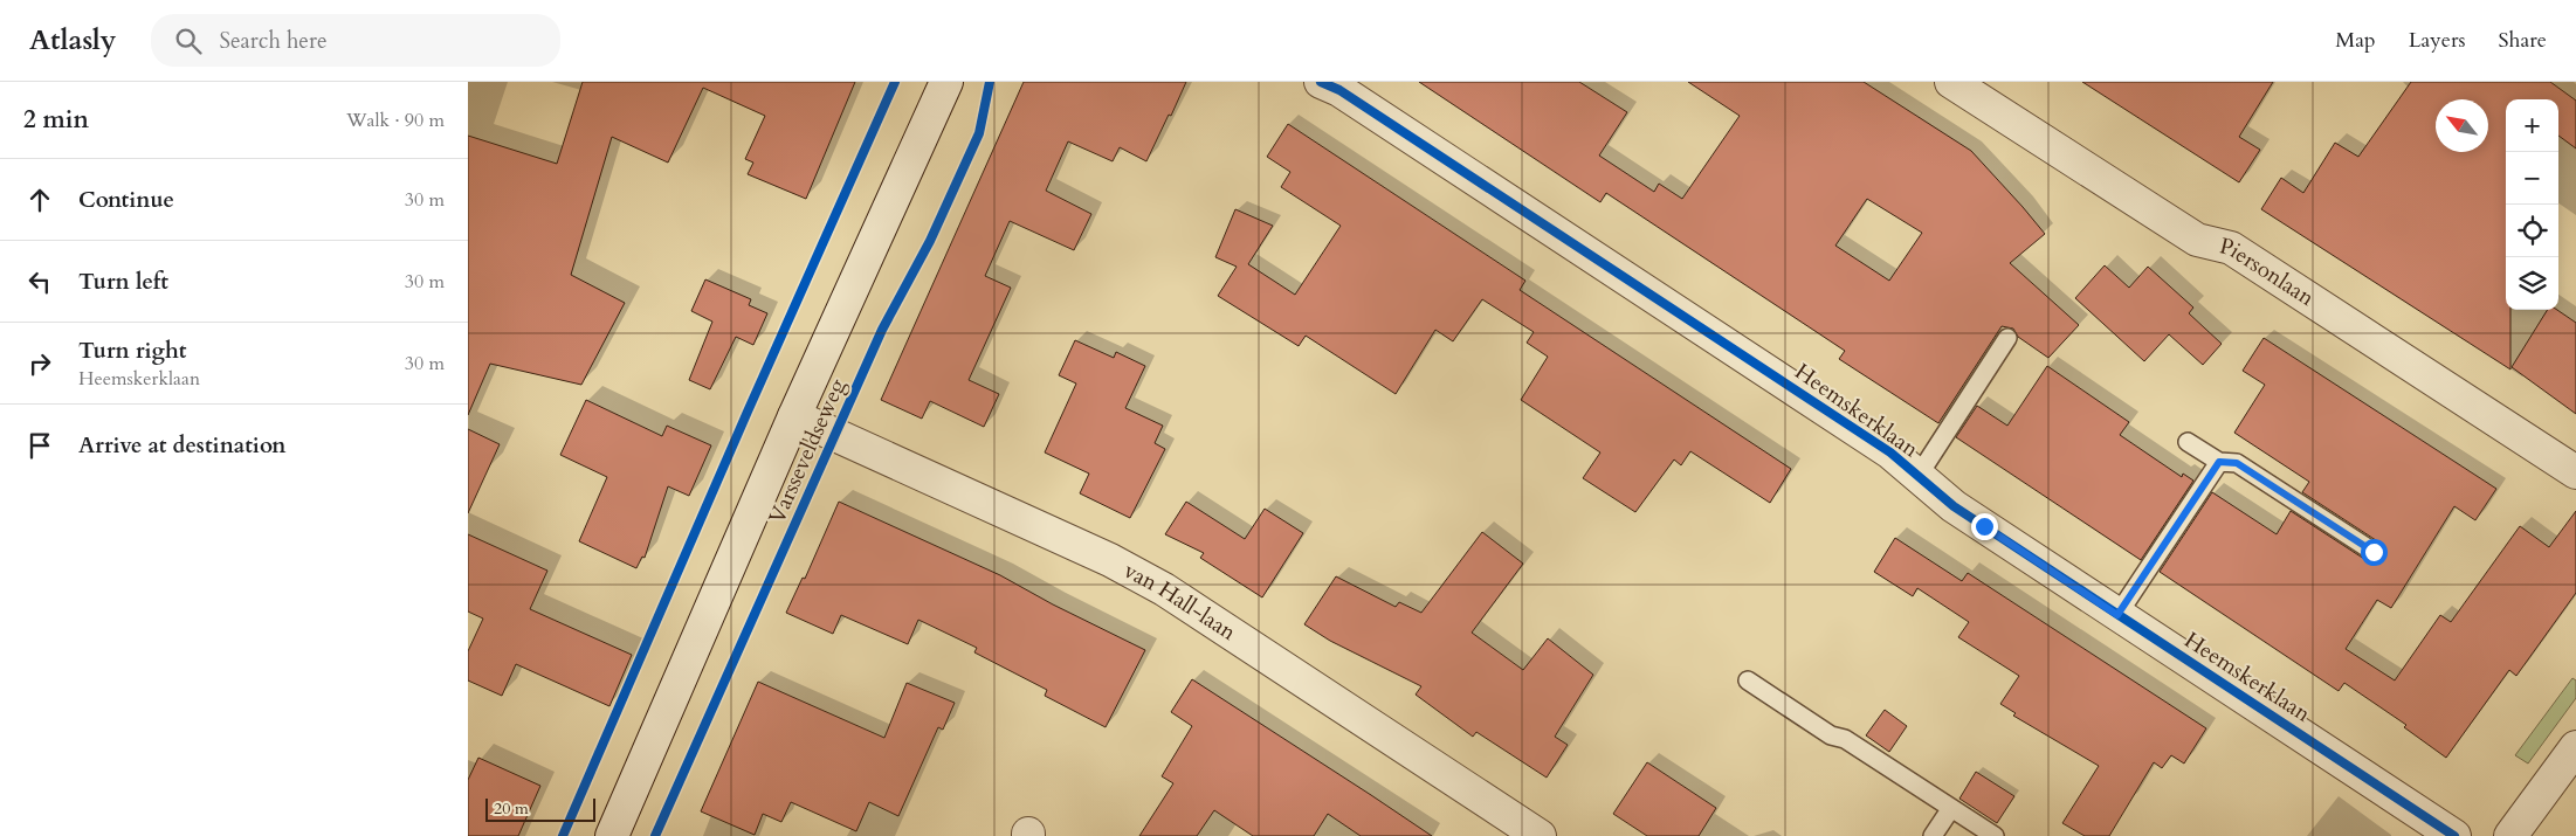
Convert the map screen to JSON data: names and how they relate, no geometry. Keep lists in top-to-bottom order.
{
  "streets": {
    "street": [
      "Piersonlaan",
      "Heemskerklaan",
      "Varsseveldseweg",
      "van Hall-laan"
    ]
  },
  "crossings": [
    ["Varsseveldseweg", "van Hall-laan"]
  ],
  "scale_bar": "20 m",
  "north": "top left",
  "page": {
    "header": "Atlasly",
    "search": "Search here",
    "nav": ["Map", "Layers", "Share"],
    "heading": ["2 min", "Walk · 90 m"],
    "map_buttons": ["+", "−"],
    "list": [
      ["Continue", "30 m"],
      ["Turn left", "30 m"],
      ["Turn right", "Heemskerklaan", "30 m"],
      "Arrive at destination"
    ],
    "scale": "20 m"
  }
}
